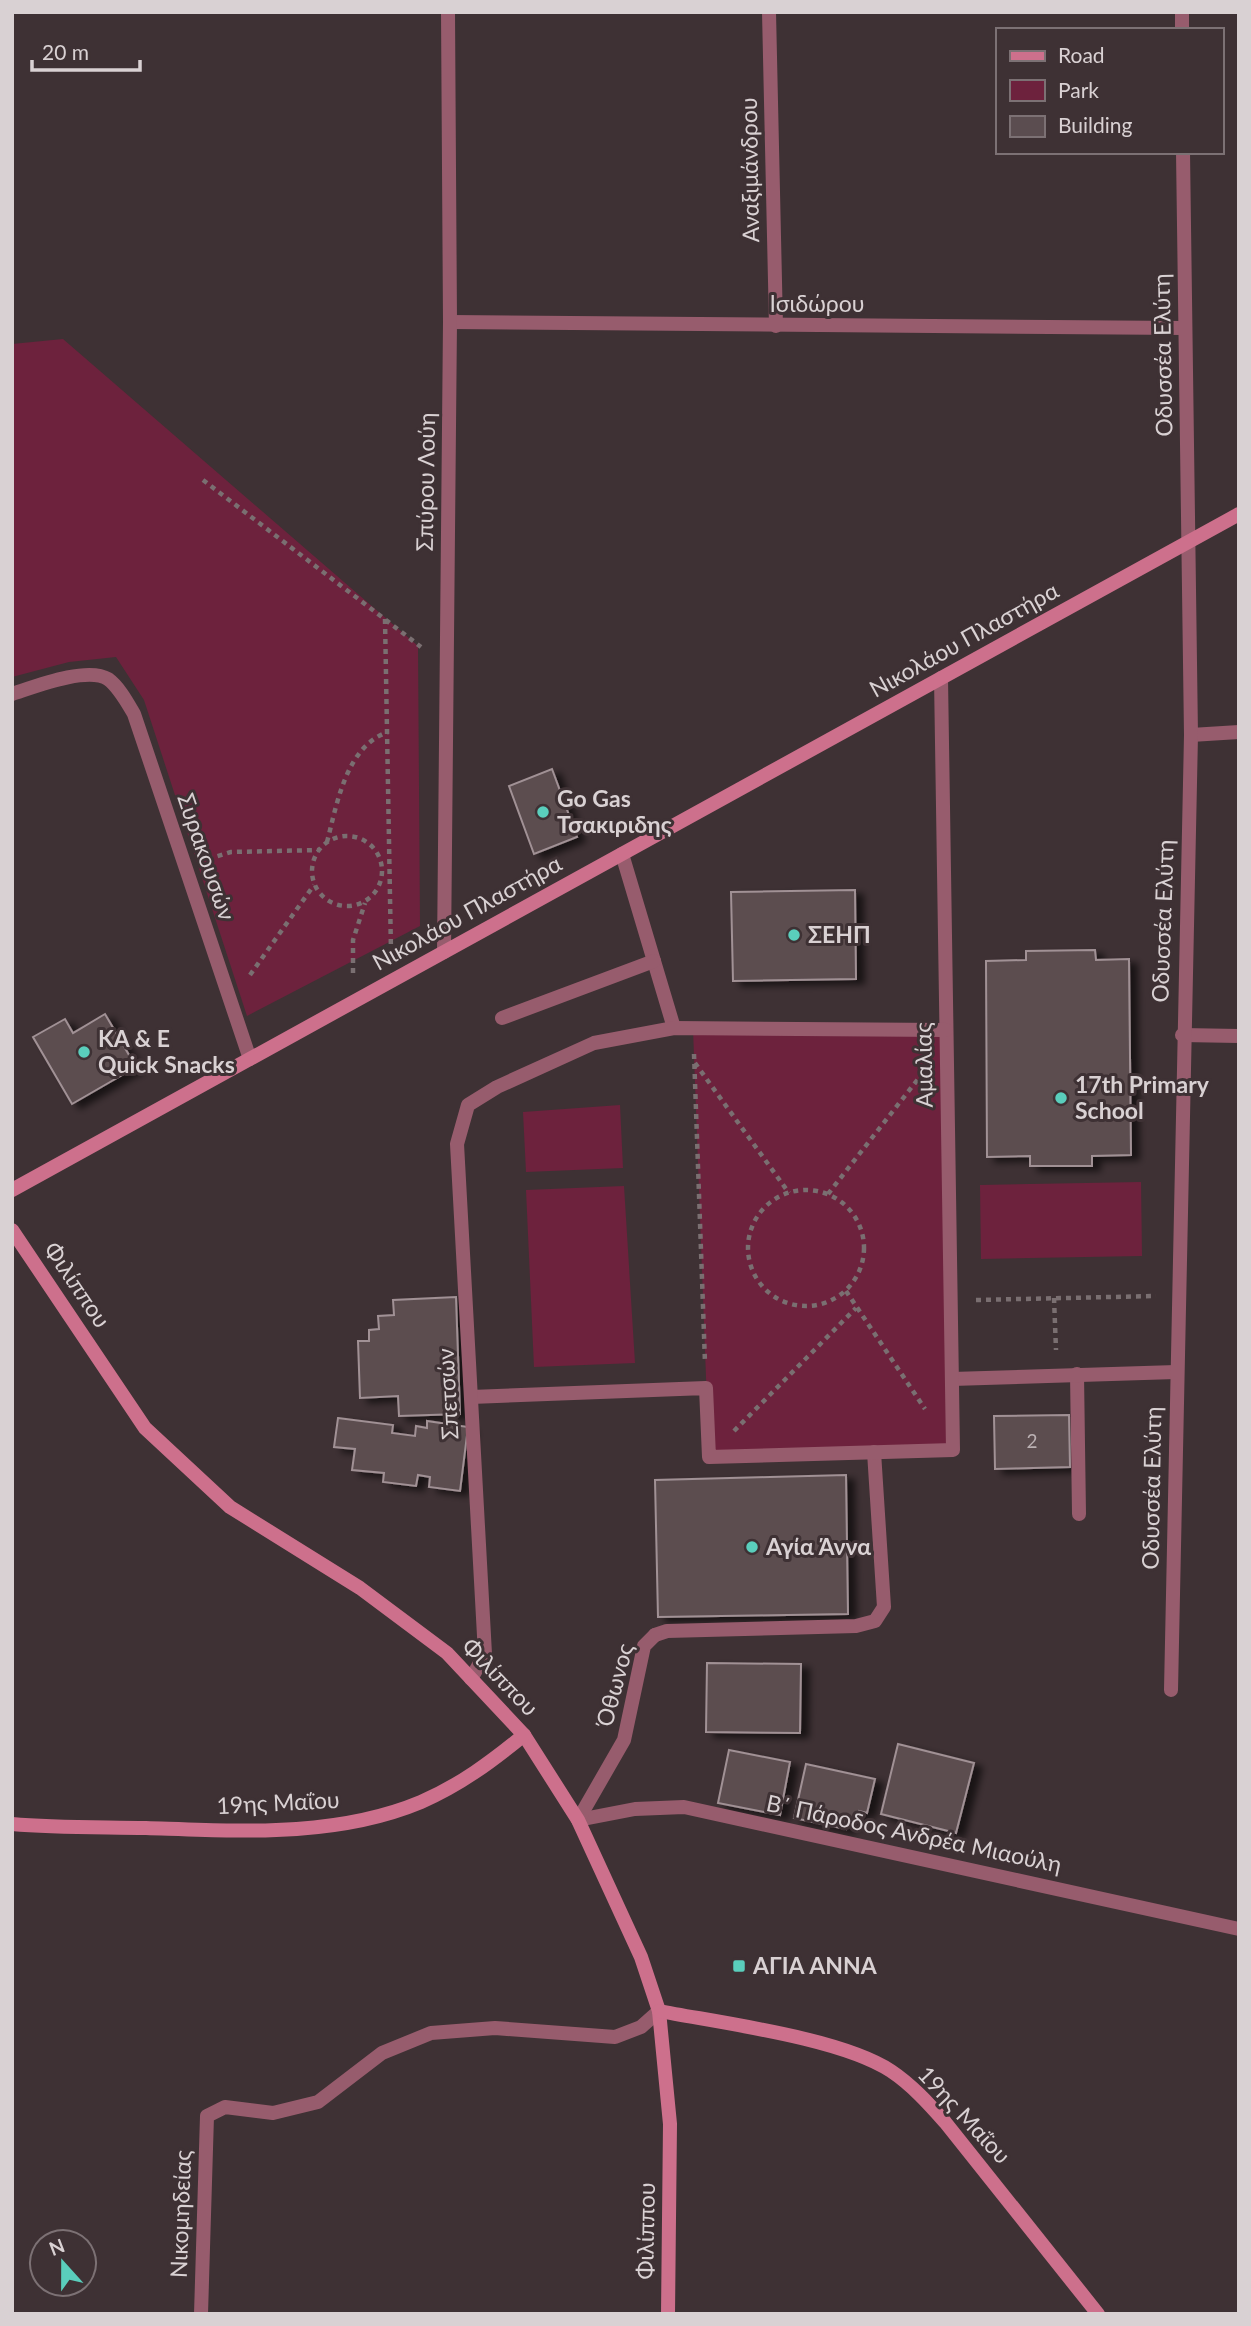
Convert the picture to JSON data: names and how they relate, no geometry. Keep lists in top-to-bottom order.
{
  "streets": {
    "main road": ["Νικολάου Πλαστήρα", "Φιλίππου", "19ης Μαΐου"],
    "street": [
      "Αναξιμάνδρου",
      "Ισιδώρου",
      "Οδυσσέα Ελύτη",
      "Σπύρου Λούη",
      "Συρακουσών",
      "Αμαλίας",
      "Σπετσών",
      "Όθωνος",
      "Β΄ Πάροδος Ανδρέα Μιαούλη",
      "Νικομηδείας"
    ]
  },
  "crossings": [
    ["Αναξιμάνδρου", "Ισιδώρου"],
    ["Ισιδώρου", "Οδυσσέα Ελύτη"],
    ["Ισιδώρου", "Σπύρου Λούη"],
    ["Οδυσσέα Ελύτη", "Νικολάου Πλαστήρα"],
    ["Σπύρου Λούη", "Νικολάου Πλαστήρα"],
    ["Νικολάου Πλαστήρα", "Συρακουσών"],
    ["Νικολάου Πλαστήρα", "Αμαλίας"],
    ["Φιλίππου", "Σπετσών"],
    ["Φιλίππου", "Όθωνος"],
    ["Φιλίππου", "19ης Μαΐου"],
    ["Φιλίππου", "Β΄ Πάροδος Ανδρέα Μιαούλη"],
    ["Φιλίππου", "Νικομηδείας"],
    ["Όθωνος", "Β΄ Πάροδος Ανδρέα Μιαούλη"],
    ["19ης Μαΐου", "Νικομηδείας"]
  ],
  "places": {
    "other": [
      "Go Gas Τσακιριδης",
      "ΣΕΗΠ",
      "KA & E Quick Snacks",
      "17th Primary School",
      "Αγία Άννα"
    ],
    "transit": ["ΑΓΙΑ ΑΝΝΑ"]
  },
  "house_numbers": ["2"],
  "legend": ["Road", "Park", "Building"],
  "scale_bar": "20 m",
  "north": "top"
}
